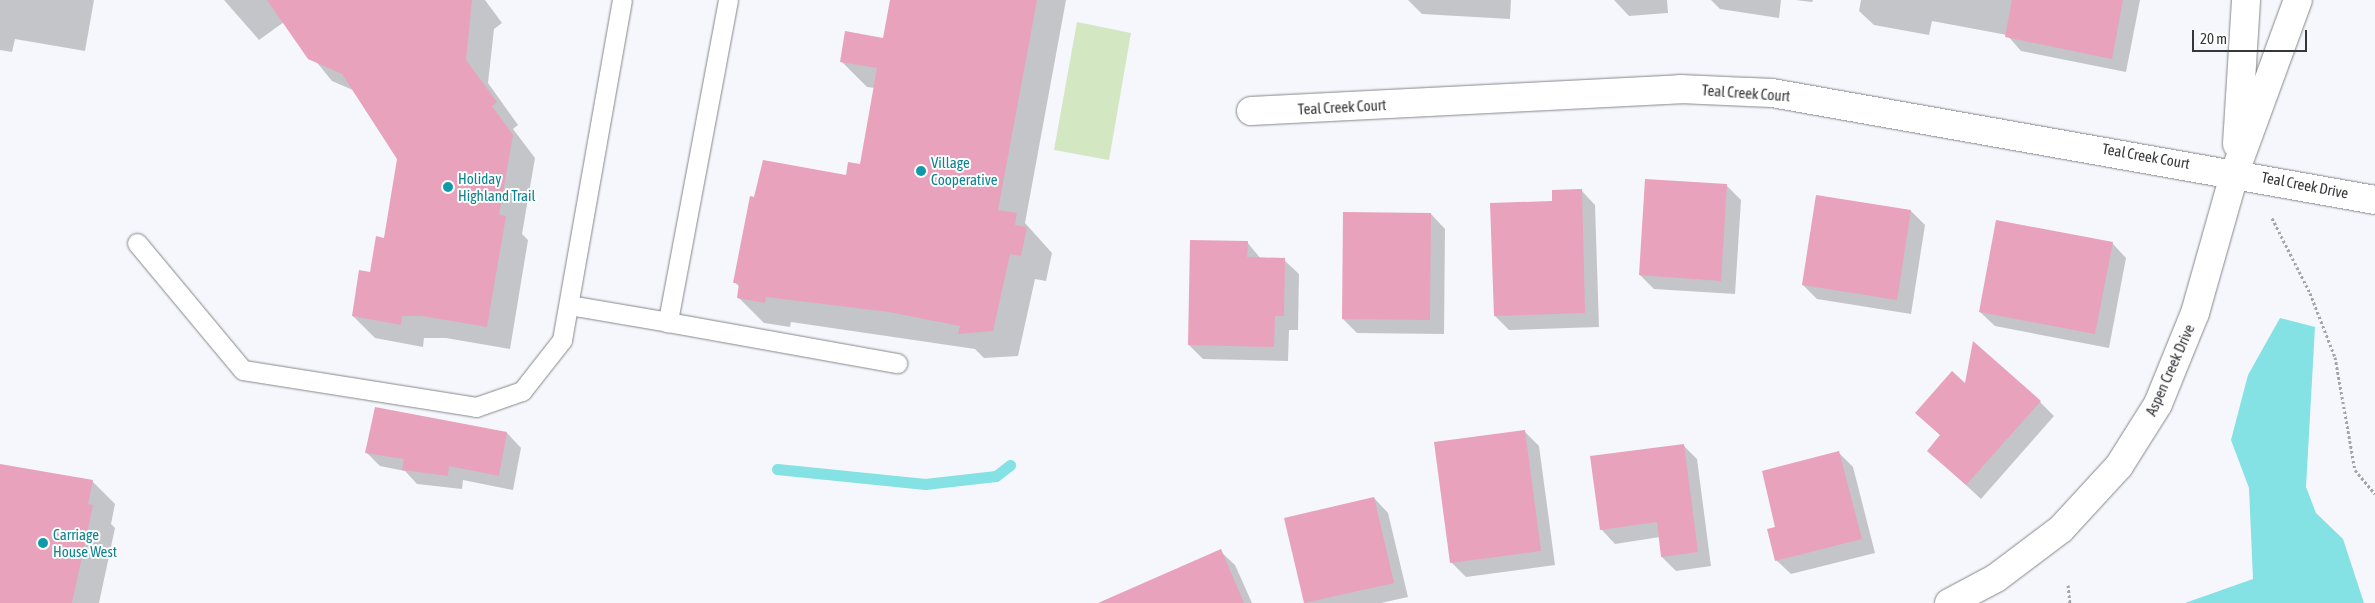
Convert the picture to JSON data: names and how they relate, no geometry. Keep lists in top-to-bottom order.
{
  "streets": {
    "street": ["Teal Creek Court", "Teal Creek Drive", "Aspen Creek Drive"]
  },
  "crossings": [
    ["Teal Creek Court", "Teal Creek Drive"],
    ["Teal Creek Court", "Aspen Creek Drive"],
    ["Teal Creek Drive", "Aspen Creek Drive"]
  ],
  "places": ["Village Cooperative", "Holiday Highland Trail", "Carriage House West"],
  "scale_bar": "20 m"
}
